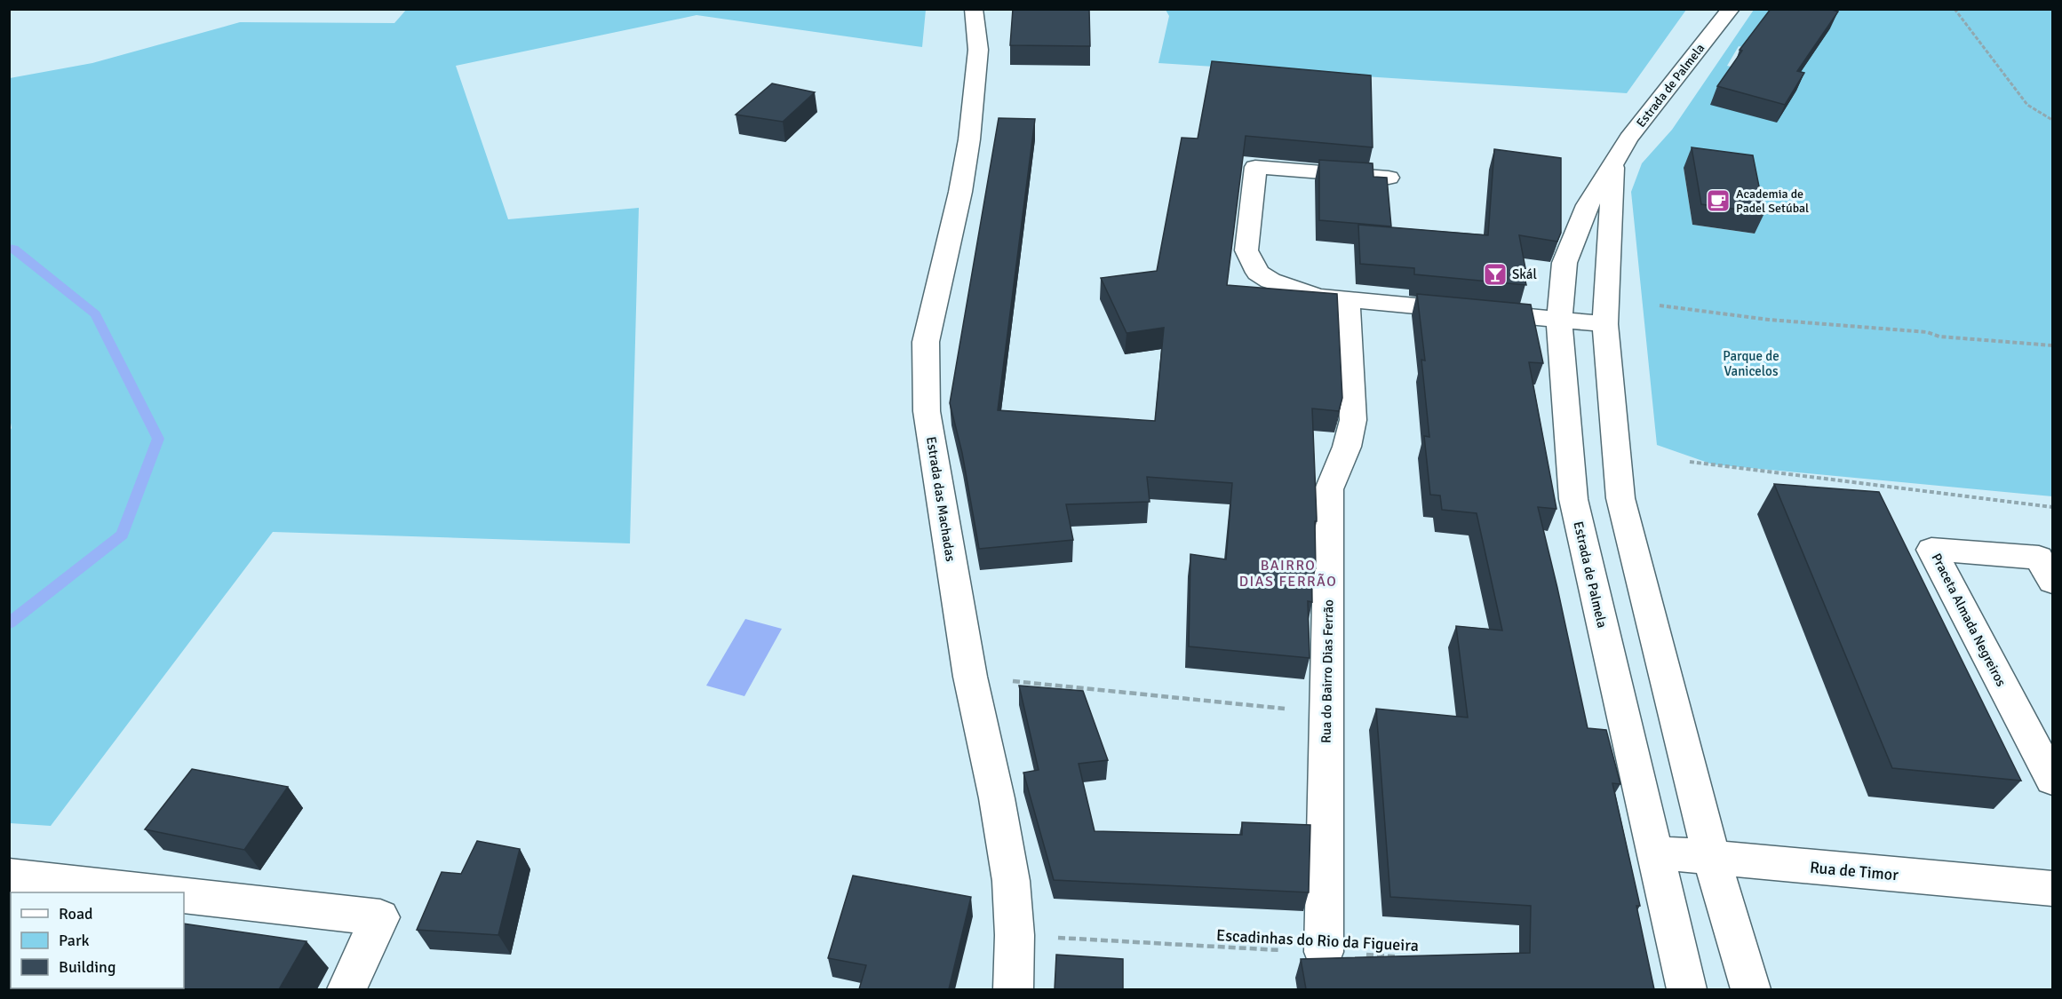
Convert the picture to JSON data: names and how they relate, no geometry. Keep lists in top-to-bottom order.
{
  "streets": {
    "street": [
      "Estrada de Palmela",
      "Estrada das Machadas",
      "Praceta Almada Negreiros",
      "Rua do Bairro Dias Ferrão",
      "Rua de Timor"
    ],
    "path": ["Escadinhas do Rio da Figueira"]
  },
  "crossings": [
    ["Estrada de Palmela", "Rua de Timor"],
    ["Estrada das Machadas", "Escadinhas do Rio da Figueira"],
    ["Rua do Bairro Dias Ferrão", "Escadinhas do Rio da Figueira"]
  ],
  "districts": ["BAIRRO DIAS FERRÃO"],
  "parks": ["Parque de Vanicelos"],
  "places": {
    "cafe": ["Academia de Padel Setúbal"],
    "bar": ["Skál"]
  },
  "legend": ["Road", "Park", "Building"]
}
